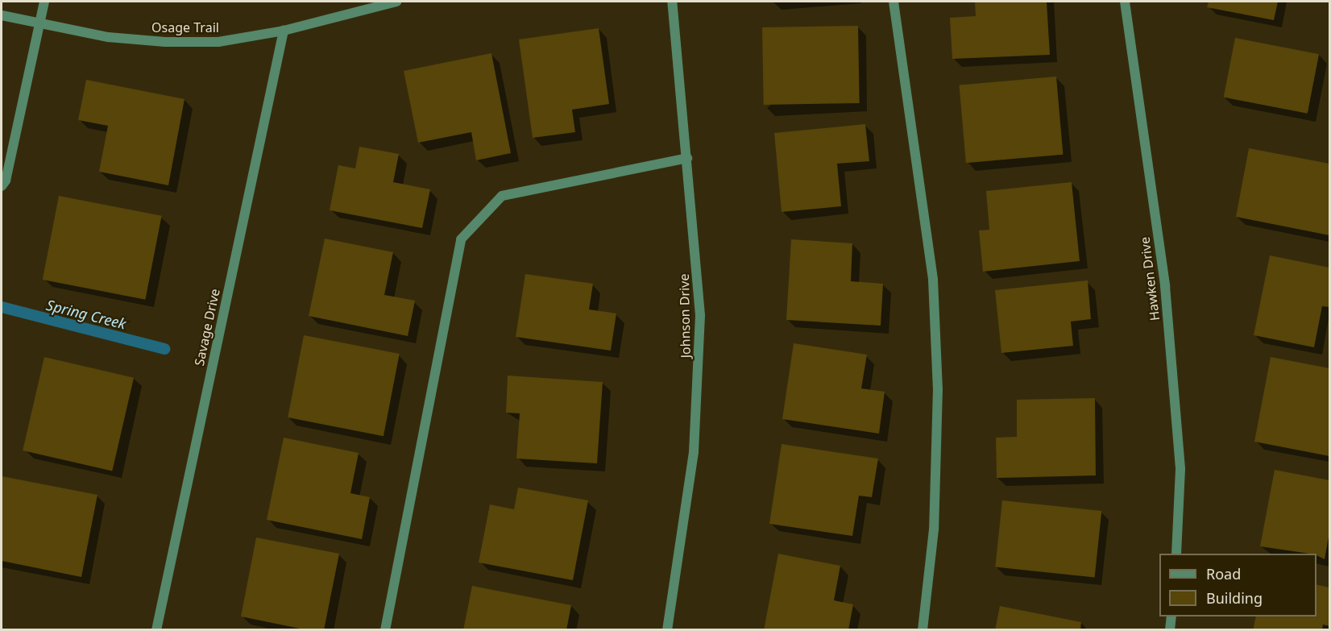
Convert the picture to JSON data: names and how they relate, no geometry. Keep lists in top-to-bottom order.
{
  "streets": {
    "street": [
      "Osage Trail",
      "Hawken Drive",
      "Johnson Drive",
      "Savage Drive"
    ]
  },
  "crossings": [
    ["Osage Trail", "Savage Drive"]
  ],
  "water": ["Spring Creek"],
  "legend": ["Road", "Building"]
}
